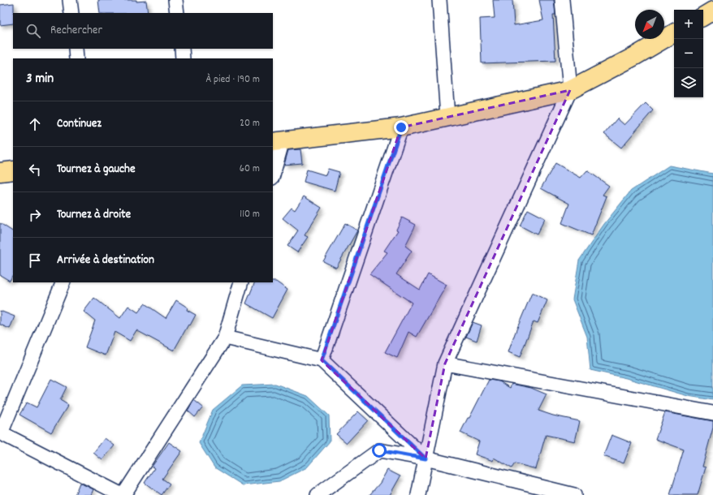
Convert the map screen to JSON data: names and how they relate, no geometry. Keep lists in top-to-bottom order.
{
  "north": "bottom left",
  "page": {
    "map_buttons": ["+", "−"],
    "search": "Rechercher",
    "heading": ["3 min", "À pied · 190 m"],
    "list": [
      ["Continuez", "20 m"],
      ["Tournez à gauche", "60 m"],
      ["Tournez à droite", "110 m"],
      "Arrivée à destination"
    ]
  }
}
